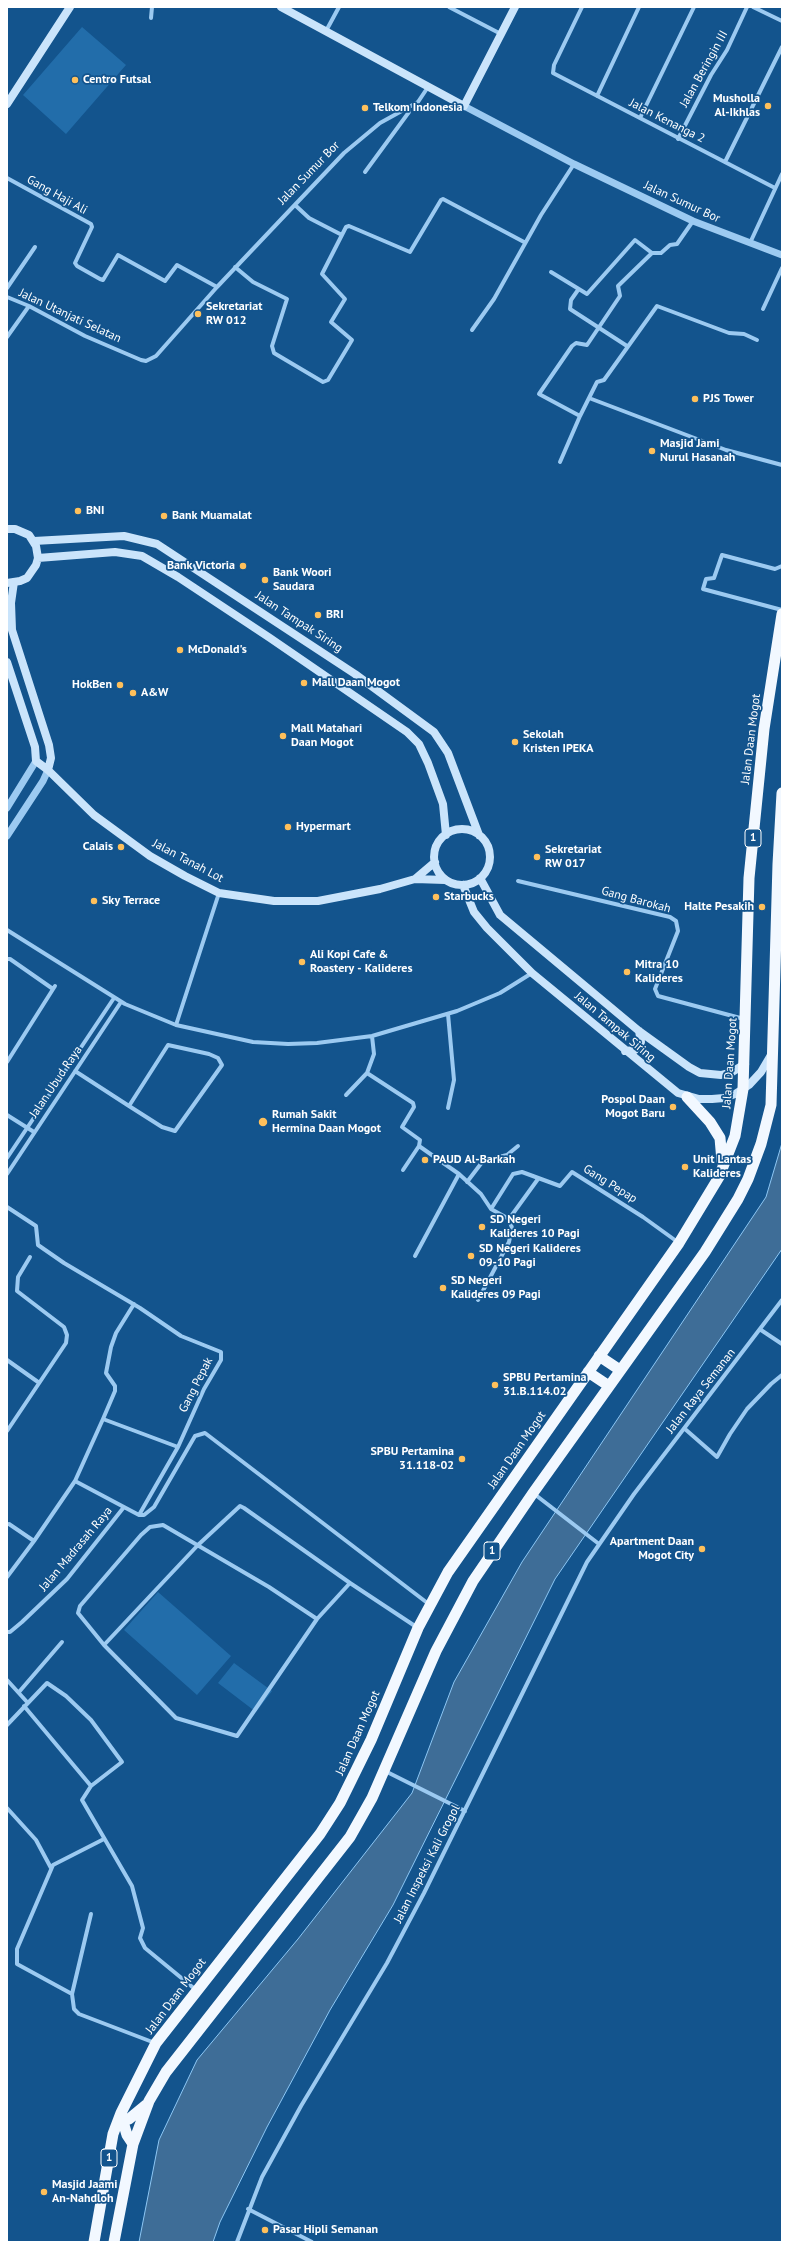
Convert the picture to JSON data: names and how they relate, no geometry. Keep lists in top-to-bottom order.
{
  "streets": {
    "highway": ["Jalan Daan Mogot", "1"],
    "main road": ["Jalan Sumur Bor", "Jalan Tampak Siring", "Jalan Tanah Lot"],
    "street": [
      "Jalan Beringin III",
      "Jalan Kenanga 2",
      "Gang Haji Ali",
      "Jalan Utanjati Selatan",
      "Gang Barokah",
      "Jalan Ubud Raya",
      "Gang Pepap",
      "Gang Pepak",
      "Jalan Raya Semanan",
      "Jalan Madrasah Raya",
      "Jalan Inspeksi Kali Grogol"
    ]
  },
  "crossings": [
    ["Jalan Beringin III", "Jalan Kenanga 2"],
    ["Jalan Sumur Bor", "Gang Haji Ali"],
    ["Jalan Sumur Bor", "Jalan Utanjati Selatan"],
    ["Jalan Tampak Siring", "Jalan Daan Mogot"],
    ["Jalan Tampak Siring", "1"],
    ["Jalan Tampak Siring", "Jalan Tanah Lot"],
    ["Jalan Daan Mogot", "Gang Barokah"],
    ["Jalan Daan Mogot", "Gang Pepap"],
    ["Gang Pepak", "Jalan Madrasah Raya"],
    ["Jalan Raya Semanan", "Jalan Inspeksi Kali Grogol"]
  ],
  "places": [
    "Centro Futsal",
    "Musholla Al-Ikhlas",
    "Telkom Indonesia",
    "Sekretariat RW 012",
    "PJS Tower",
    "Masjid Jami Nurul Hasanah",
    "BNI",
    "Bank Muamalat",
    "Bank Victoria",
    "Bank Woori Saudara",
    "BRI",
    "McDonald's",
    "Mall Daan Mogot",
    "HokBen",
    "A&W",
    "Mall Matahari Daan Mogot",
    "Sekolah Kristen IPEKA",
    "Hypermart",
    "Calais",
    "Sekretariat RW 017",
    "Starbucks",
    "Sky Terrace",
    "Halte Pesakih",
    "Ali Kopi Cafe & Roastery - Kalideres",
    "Mitra 10 Kalideres",
    "Pospol Daan Mogot Baru",
    "Rumah Sakit Hermina Daan Mogot",
    "PAUD Al-Barkah",
    "Unit Lantas Kalideres",
    "SD Negeri Kalideres 10 Pagi",
    "SD Negeri Kalideres 09-10 Pagi",
    "SD Negeri Kalideres 09 Pagi",
    "SPBU Pertamina 31.B.114.02",
    "SPBU Pertamina 31.118-02",
    "Apartment Daan Mogot City",
    "Masjid Jaami An-Nahdloh",
    "Pasar Hipli Semanan"
  ]
}
